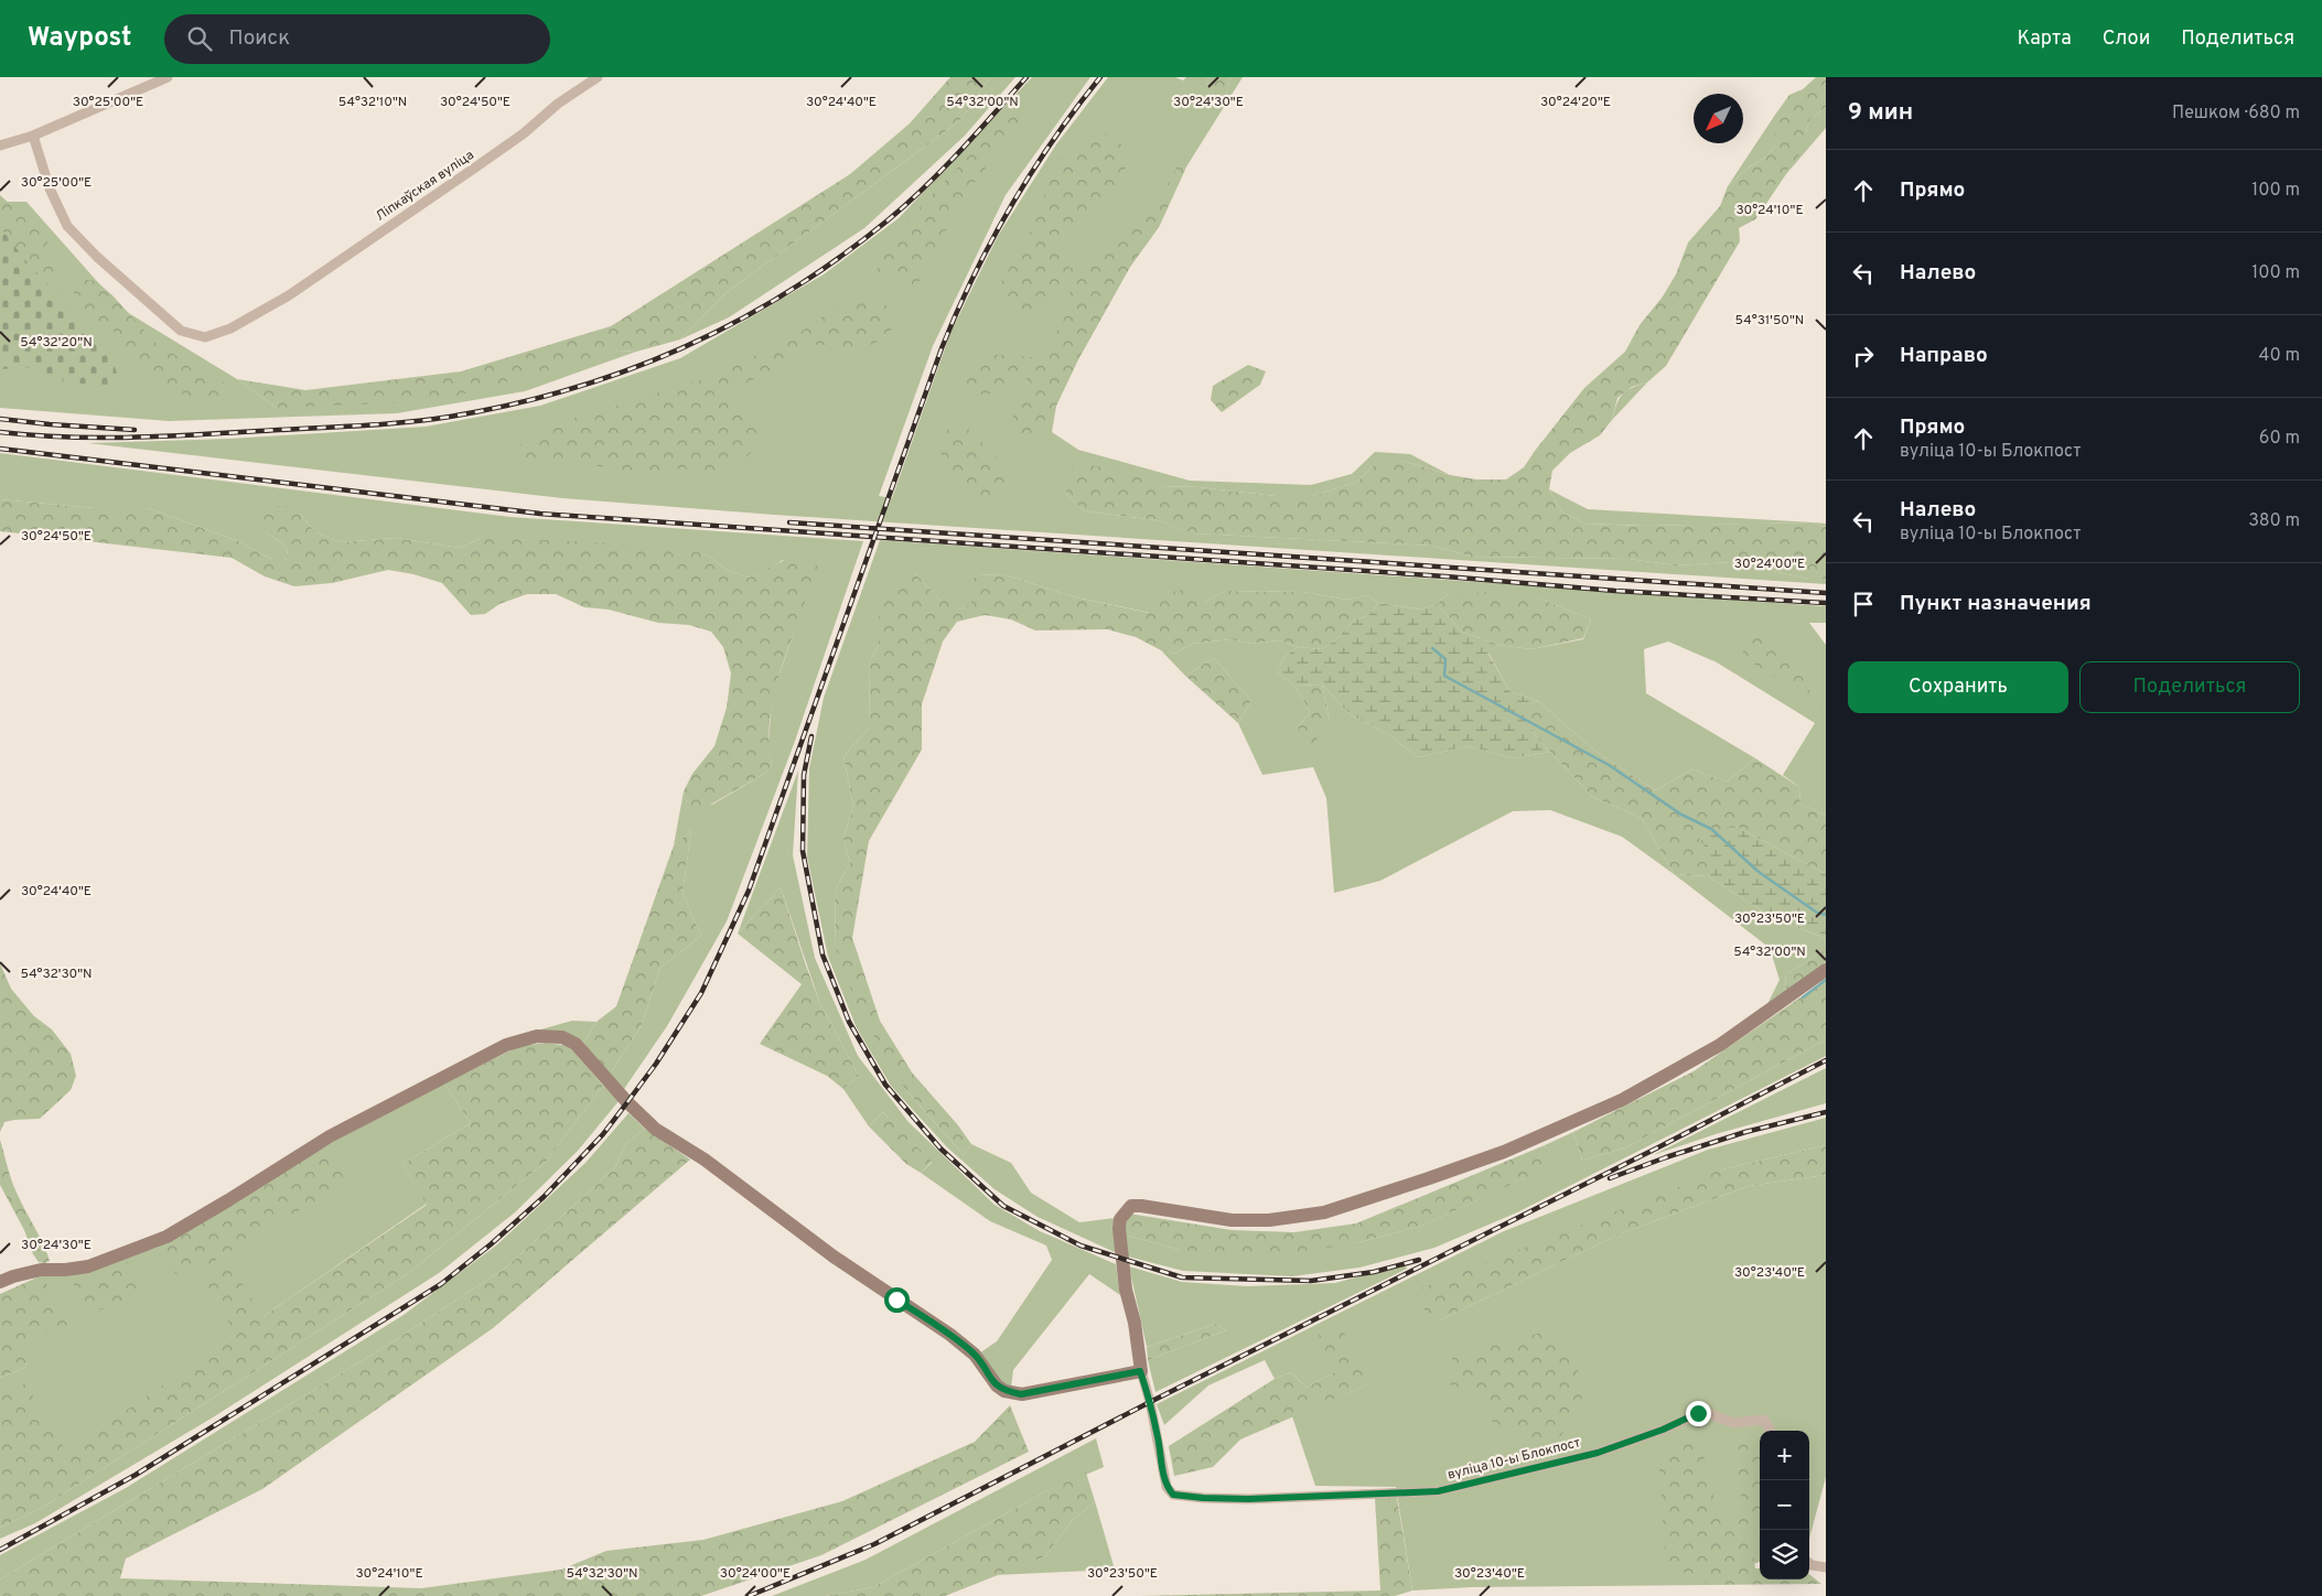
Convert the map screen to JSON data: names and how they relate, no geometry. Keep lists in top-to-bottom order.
{
  "streets": {
    "street": ["Ліпкаўская вуліца", "вуліца 10-ы Блокпост"]
  },
  "north": "bottom left",
  "page": {
    "header": "Waypost",
    "search": "Поиск",
    "nav": ["Карта", "Слои", "Поделиться"],
    "heading": ["9 мин", "Пешком · 680 m"],
    "list": [
      ["Прямо", "100 m"],
      ["Налево", "100 m"],
      ["Направо", "40 m"],
      ["Прямо", "вуліца 10-ы Блокпост", "60 m"],
      ["Налево", "вуліца 10-ы Блокпост", "380 m"],
      "Пункт назначения"
    ],
    "buttons": ["Сохранить", "Поделиться"],
    "map_buttons": ["+", "−"]
  },
  "coordinates": [
    "30°25'00\"E",
    "30°24'50\"E",
    "30°24'40\"E",
    "30°24'30\"E",
    "30°24'20\"E",
    "54°32'10\"N",
    "54°32'00\"N",
    "30°24'10\"E",
    "54°31'50\"N",
    "54°32'20\"N",
    "30°24'00\"E",
    "30°23'50\"E",
    "54°32'30\"N",
    "30°23'40\"E"
  ]
}
